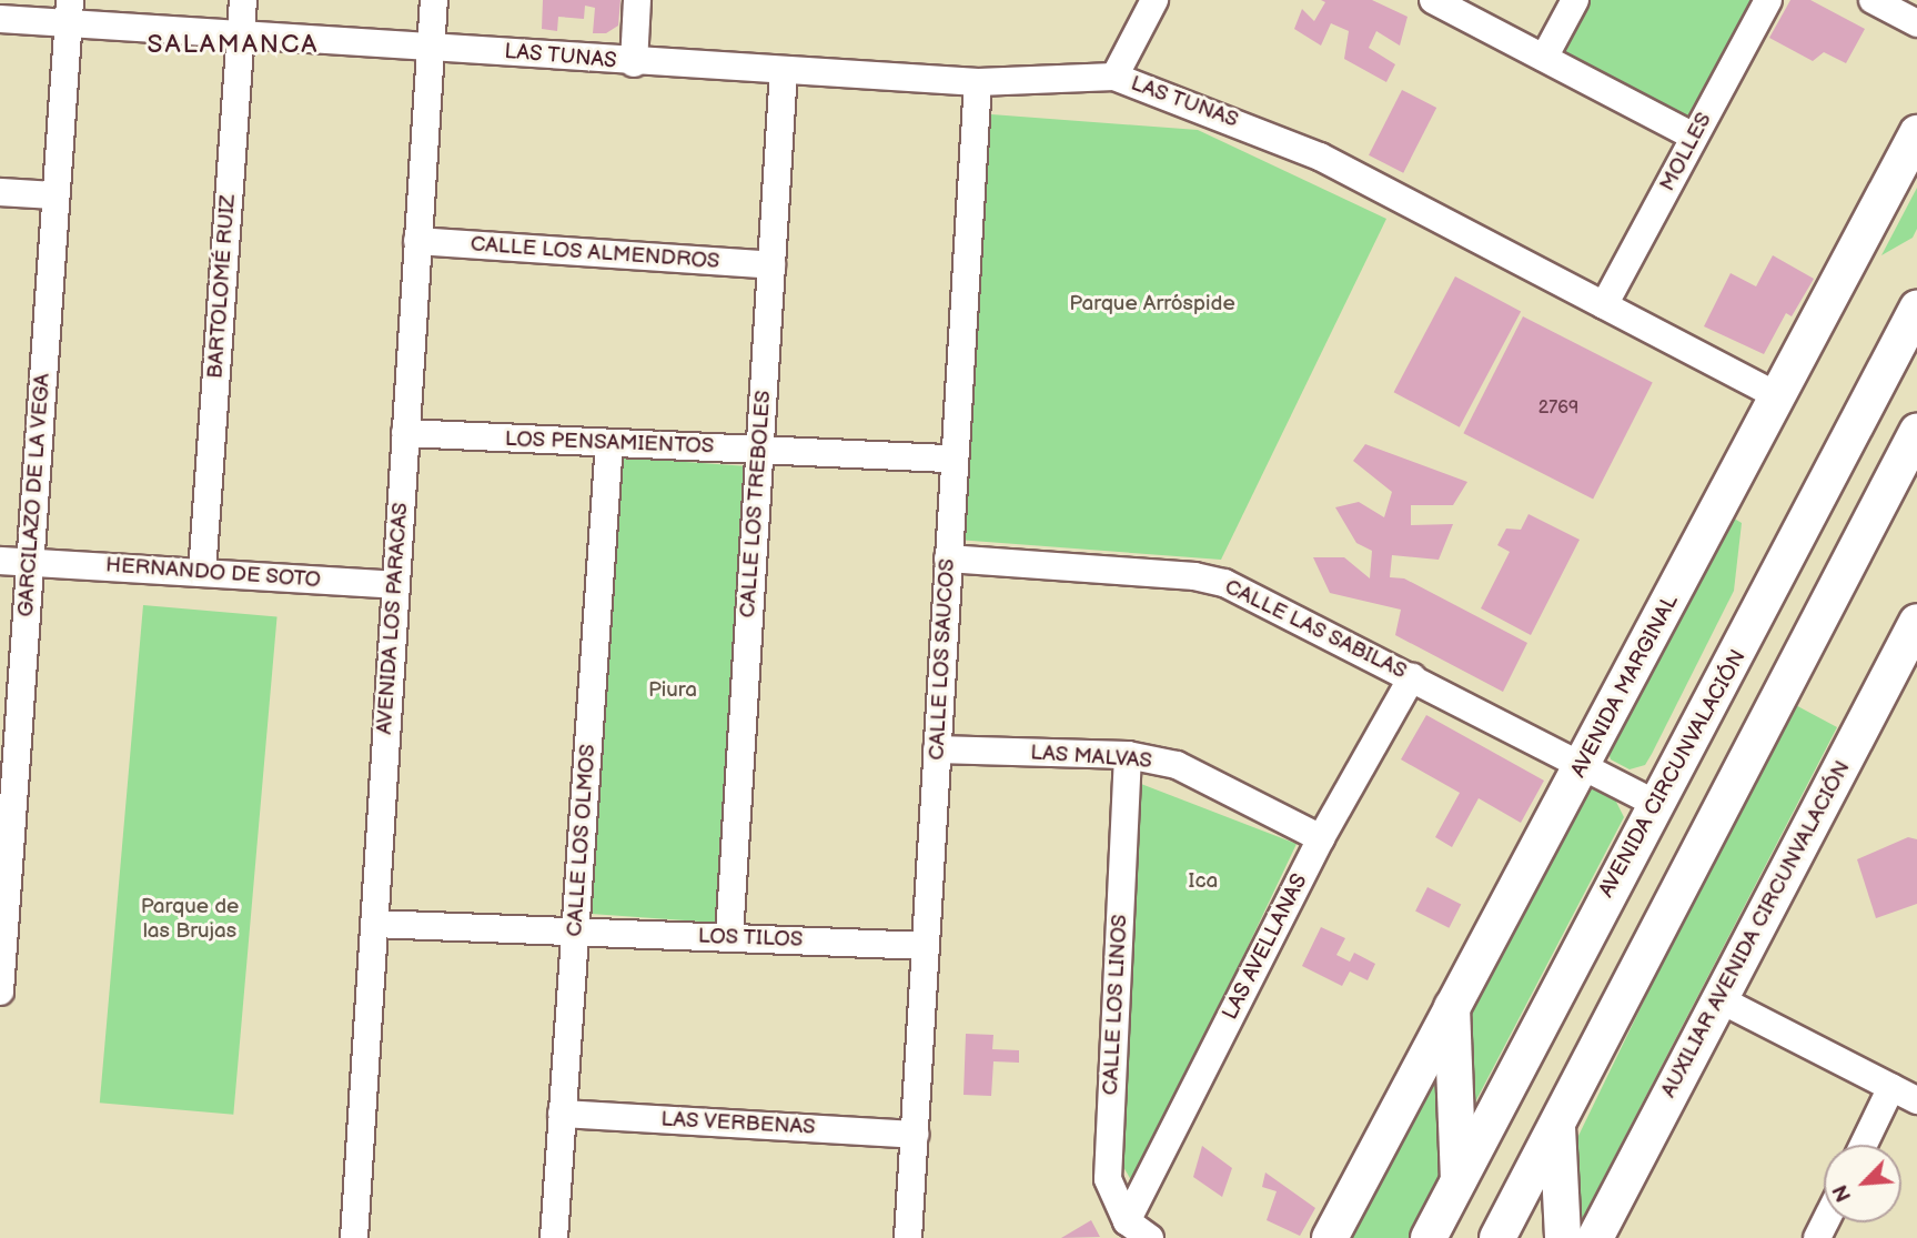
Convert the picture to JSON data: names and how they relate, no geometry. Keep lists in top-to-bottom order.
{
  "streets": {
    "main road": ["AVENIDA MARGINAL", "AVENIDA CIRCUNVALACIÓN", "AUXILIAR AVENIDA CIRCUNVALACIÓN"],
    "street": [
      "LAS TUNAS",
      "MOLLES",
      "CALLE LOS ALMENDROS",
      "BARTOLOMÉ RUIZ",
      "LOS PENSAMIENTOS",
      "GARCILAZO DE LA VEGA",
      "CALLE LOS TREBOLES",
      "HERNANDO DE SOTO",
      "AVENIDA LOS PARACAS",
      "CALLE LAS SABILAS",
      "CALLE LOS SAUCOS",
      "LAS MALVAS",
      "CALLE LOS OLMOS",
      "LOS TILOS",
      "LAS AVELLANAS",
      "CALLE LOS LINOS",
      "LAS VERBENAS"
    ]
  },
  "crossings": [
    ["LAS TUNAS", "MOLLES"],
    ["LAS TUNAS", "BARTOLOMÉ RUIZ"],
    ["LAS TUNAS", "GARCILAZO DE LA VEGA"],
    ["LAS TUNAS", "CALLE LOS TREBOLES"],
    ["LAS TUNAS", "AVENIDA LOS PARACAS"],
    ["LAS TUNAS", "CALLE LOS SAUCOS"],
    ["LAS TUNAS", "AVENIDA MARGINAL"],
    ["CALLE LOS ALMENDROS", "CALLE LOS TREBOLES"],
    ["CALLE LOS ALMENDROS", "AVENIDA LOS PARACAS"],
    ["BARTOLOMÉ RUIZ", "HERNANDO DE SOTO"],
    ["LOS PENSAMIENTOS", "CALLE LOS TREBOLES"],
    ["LOS PENSAMIENTOS", "AVENIDA LOS PARACAS"],
    ["LOS PENSAMIENTOS", "CALLE LOS SAUCOS"],
    ["LOS PENSAMIENTOS", "CALLE LOS OLMOS"],
    ["GARCILAZO DE LA VEGA", "HERNANDO DE SOTO"],
    ["CALLE LOS TREBOLES", "LOS TILOS"],
    ["HERNANDO DE SOTO", "AVENIDA LOS PARACAS"],
    ["AVENIDA LOS PARACAS", "LOS TILOS"],
    ["CALLE LAS SABILAS", "CALLE LOS SAUCOS"],
    ["CALLE LAS SABILAS", "AVENIDA MARGINAL"],
    ["CALLE LAS SABILAS", "AVENIDA CIRCUNVALACIÓN"],
    ["CALLE LAS SABILAS", "LAS AVELLANAS"],
    ["CALLE LOS SAUCOS", "LAS MALVAS"],
    ["CALLE LOS SAUCOS", "LOS TILOS"],
    ["CALLE LOS SAUCOS", "LAS VERBENAS"],
    ["LAS MALVAS", "LAS AVELLANAS"],
    ["LAS MALVAS", "CALLE LOS LINOS"],
    ["CALLE LOS OLMOS", "LOS TILOS"],
    ["CALLE LOS OLMOS", "LAS VERBENAS"],
    ["LAS AVELLANAS", "CALLE LOS LINOS"]
  ],
  "districts": ["SALAMANCA"],
  "parks": [
    "Parque Arróspide",
    "Piura",
    "Ica",
    "Parque de las Brujas"
  ],
  "house_numbers": ["2769"],
  "north": "bottom left"
}
